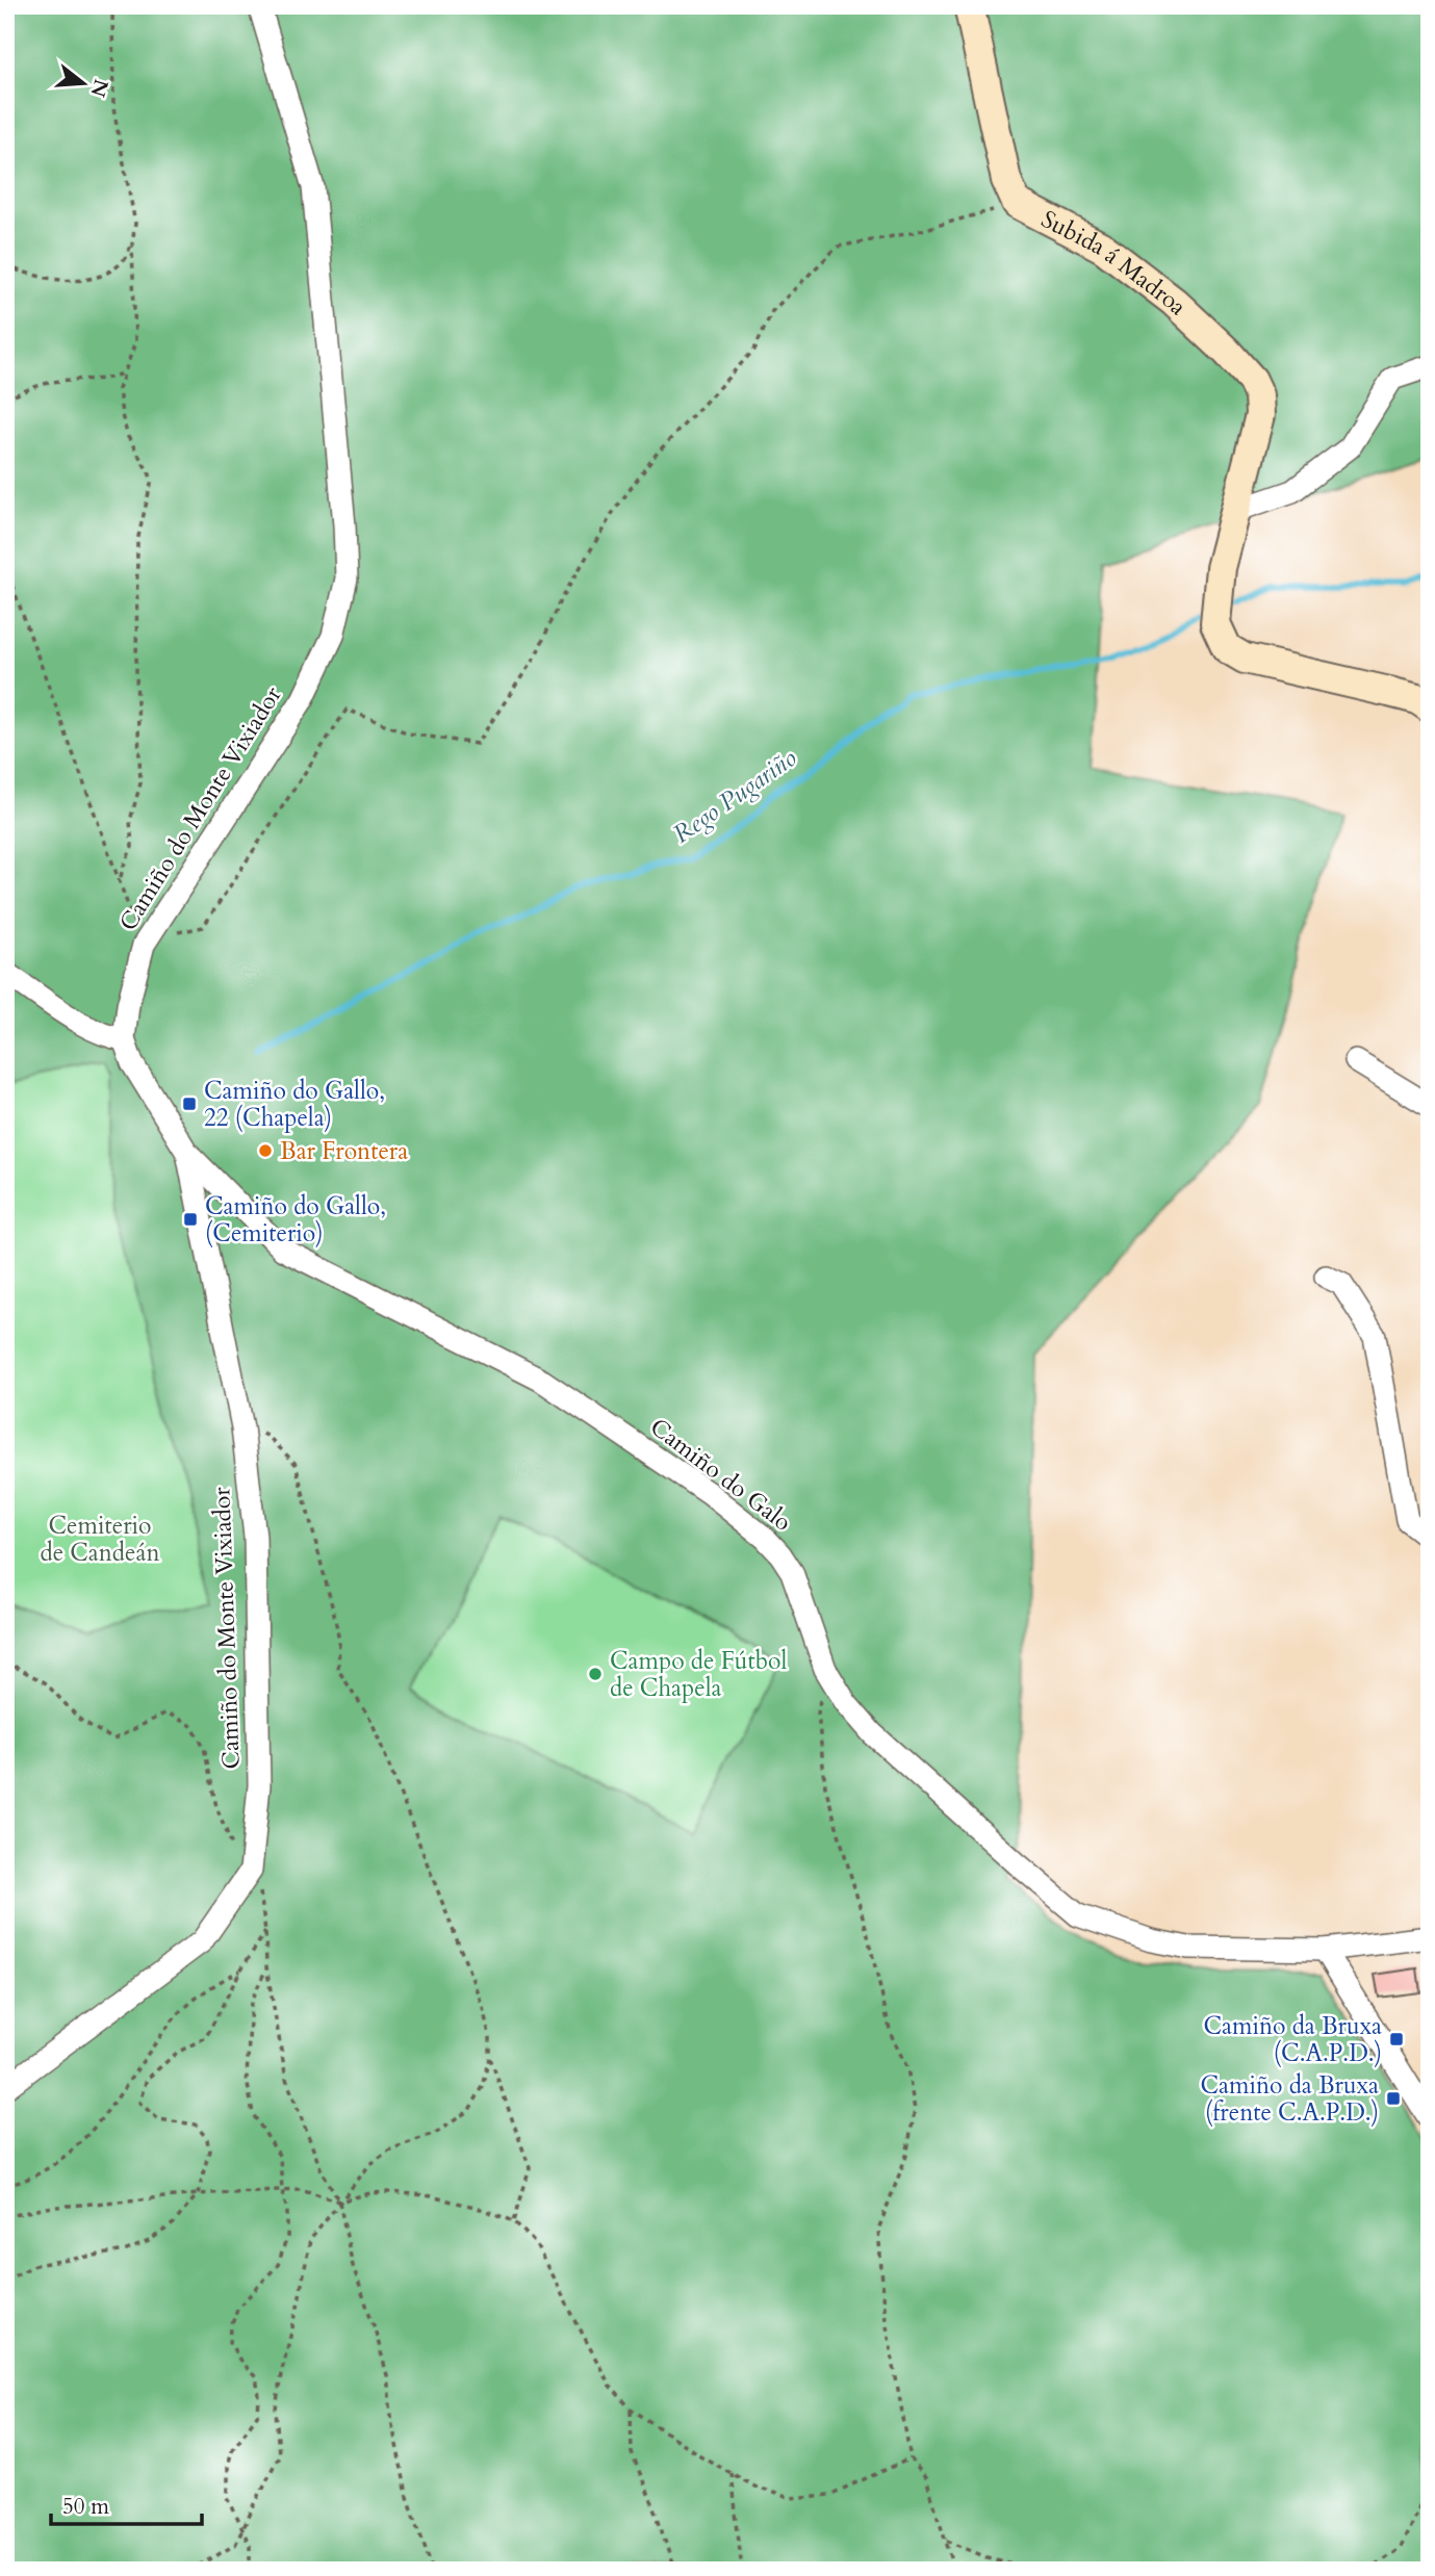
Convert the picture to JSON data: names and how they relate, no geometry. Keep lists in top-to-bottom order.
{
  "streets": {
    "street": ["Subida á Madroa", "Camiño do Monte Vixiador", "Camiño do Galo"]
  },
  "crossings": [
    ["Camiño do Monte Vixiador", "Camiño do Galo"]
  ],
  "water": ["Rego Pugariño"],
  "parks": ["Cemiterio de Candeán"],
  "places": {
    "transit": [
      "Camiño do Gallo, 22 (Chapela)",
      "Camiño do Gallo, (Cemiterio)",
      "Camiño da Bruxa (C.A.P.D.)",
      "Camiño da Bruxa (frente C.A.P.D.)"
    ],
    "other": ["Bar Frontera", "Campo de Fútbol de Chapela"]
  },
  "scale_bar": "50 m",
  "north": "right"
}
